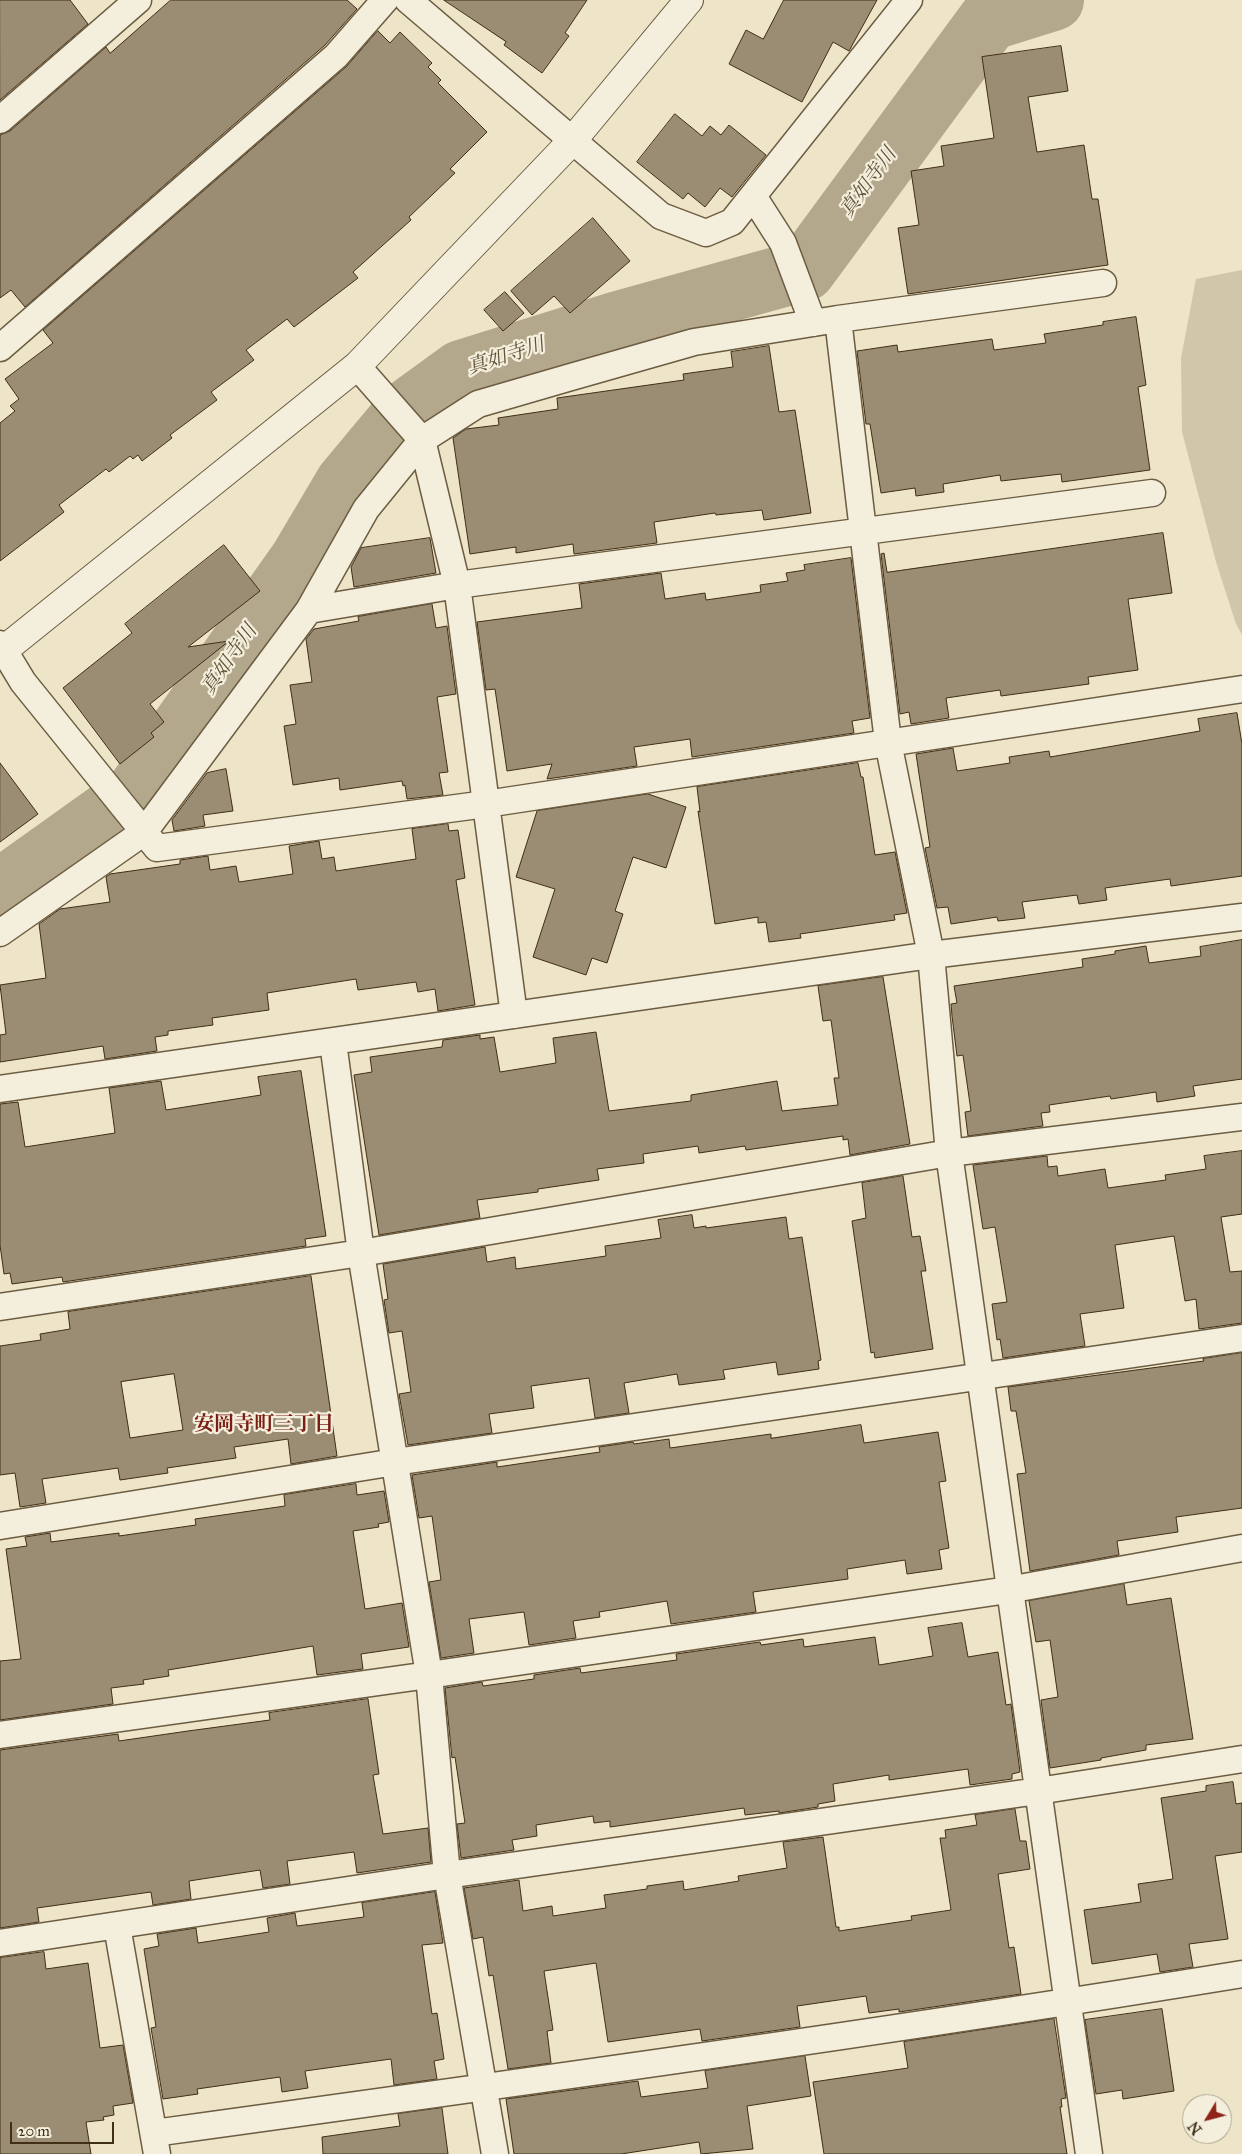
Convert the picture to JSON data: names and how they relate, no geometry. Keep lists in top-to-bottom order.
{
  "districts": ["安岡寺町三丁目"],
  "water": ["真如寺川"],
  "scale_bar": "20 m",
  "north": "bottom left"
}
